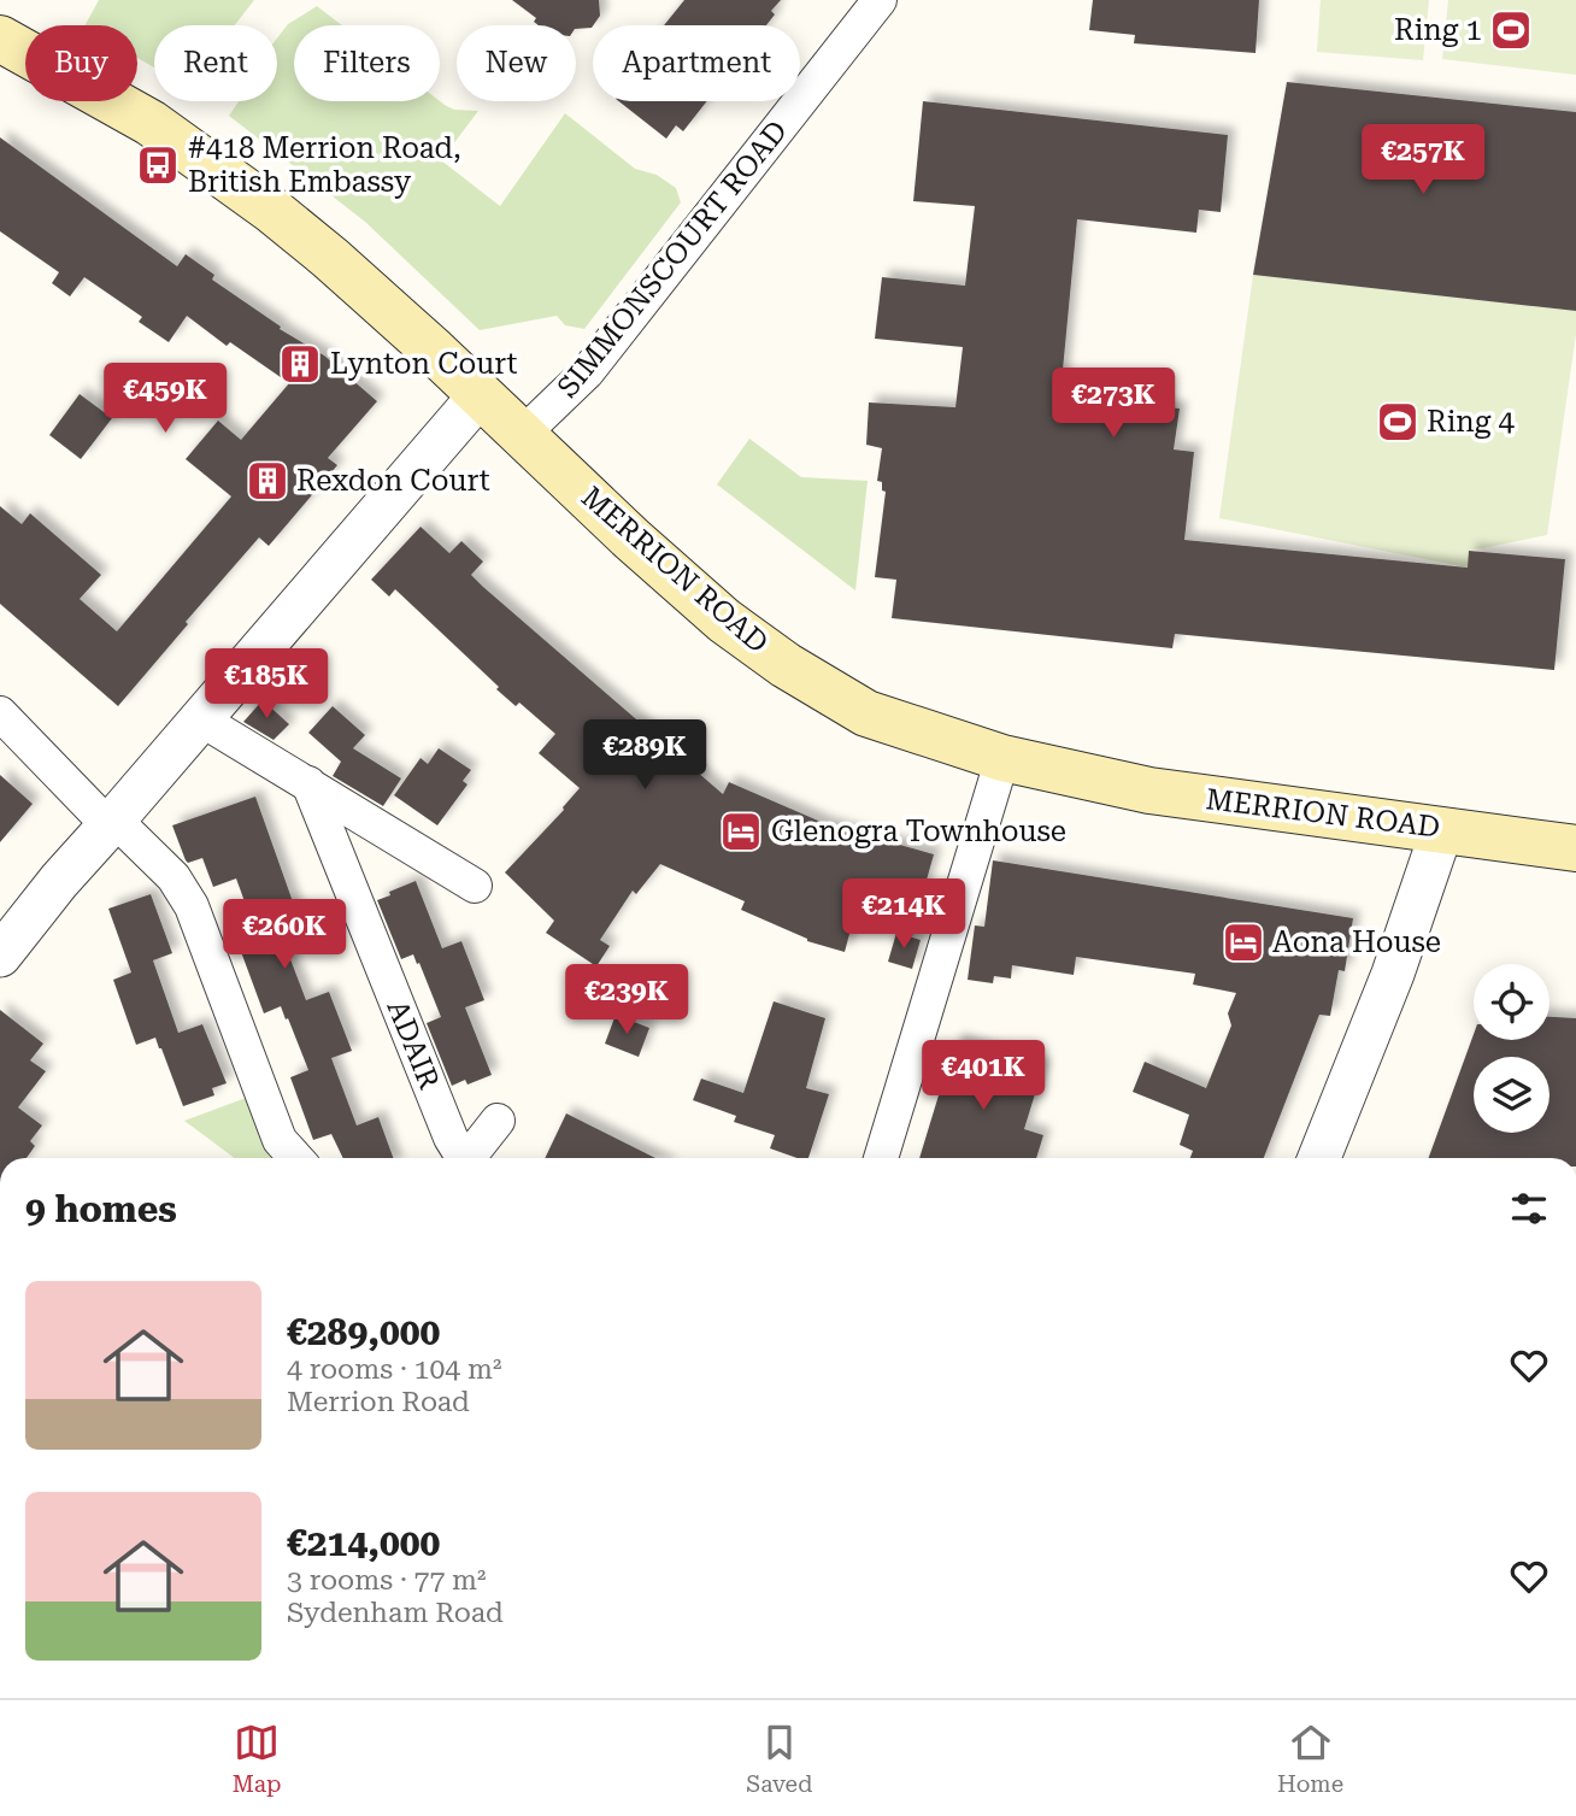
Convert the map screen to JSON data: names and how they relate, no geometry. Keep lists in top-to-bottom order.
{
  "streets": {
    "main road": ["MERRION ROAD"],
    "street": ["SIMMONSCOURT ROAD", "ADAIR"]
  },
  "crossings": [
    ["SIMMONSCOURT ROAD", "MERRION ROAD"]
  ],
  "places": {
    "sports": ["Ring 1", "Ring 4"],
    "bus stop": ["#418 Merrion Road, British Embassy"],
    "building": ["Lynton Court", "Rexdon Court"],
    "hotel": ["Glenogra Townhouse", "Aona House"]
  },
  "page": {
    "chip": [
      "Buy",
      "Rent",
      "Filters",
      "New",
      "Apartment"
    ],
    "price": [
      "€257K",
      "€459K",
      "€273K",
      "€185K",
      "€289K",
      "€214K",
      "€260K",
      "€239K",
      "€401K"
    ],
    "heading": "9 homes",
    "list": [
      {
        "name": "€289,000",
        "note": "4 rooms · 104 m² · Merrion Road"
      },
      {
        "name": "€214,000",
        "note": "3 rooms · 77 m² · Sydenham Road"
      }
    ],
    "tabs": ["Map", "Saved", "Home"]
  }
}
